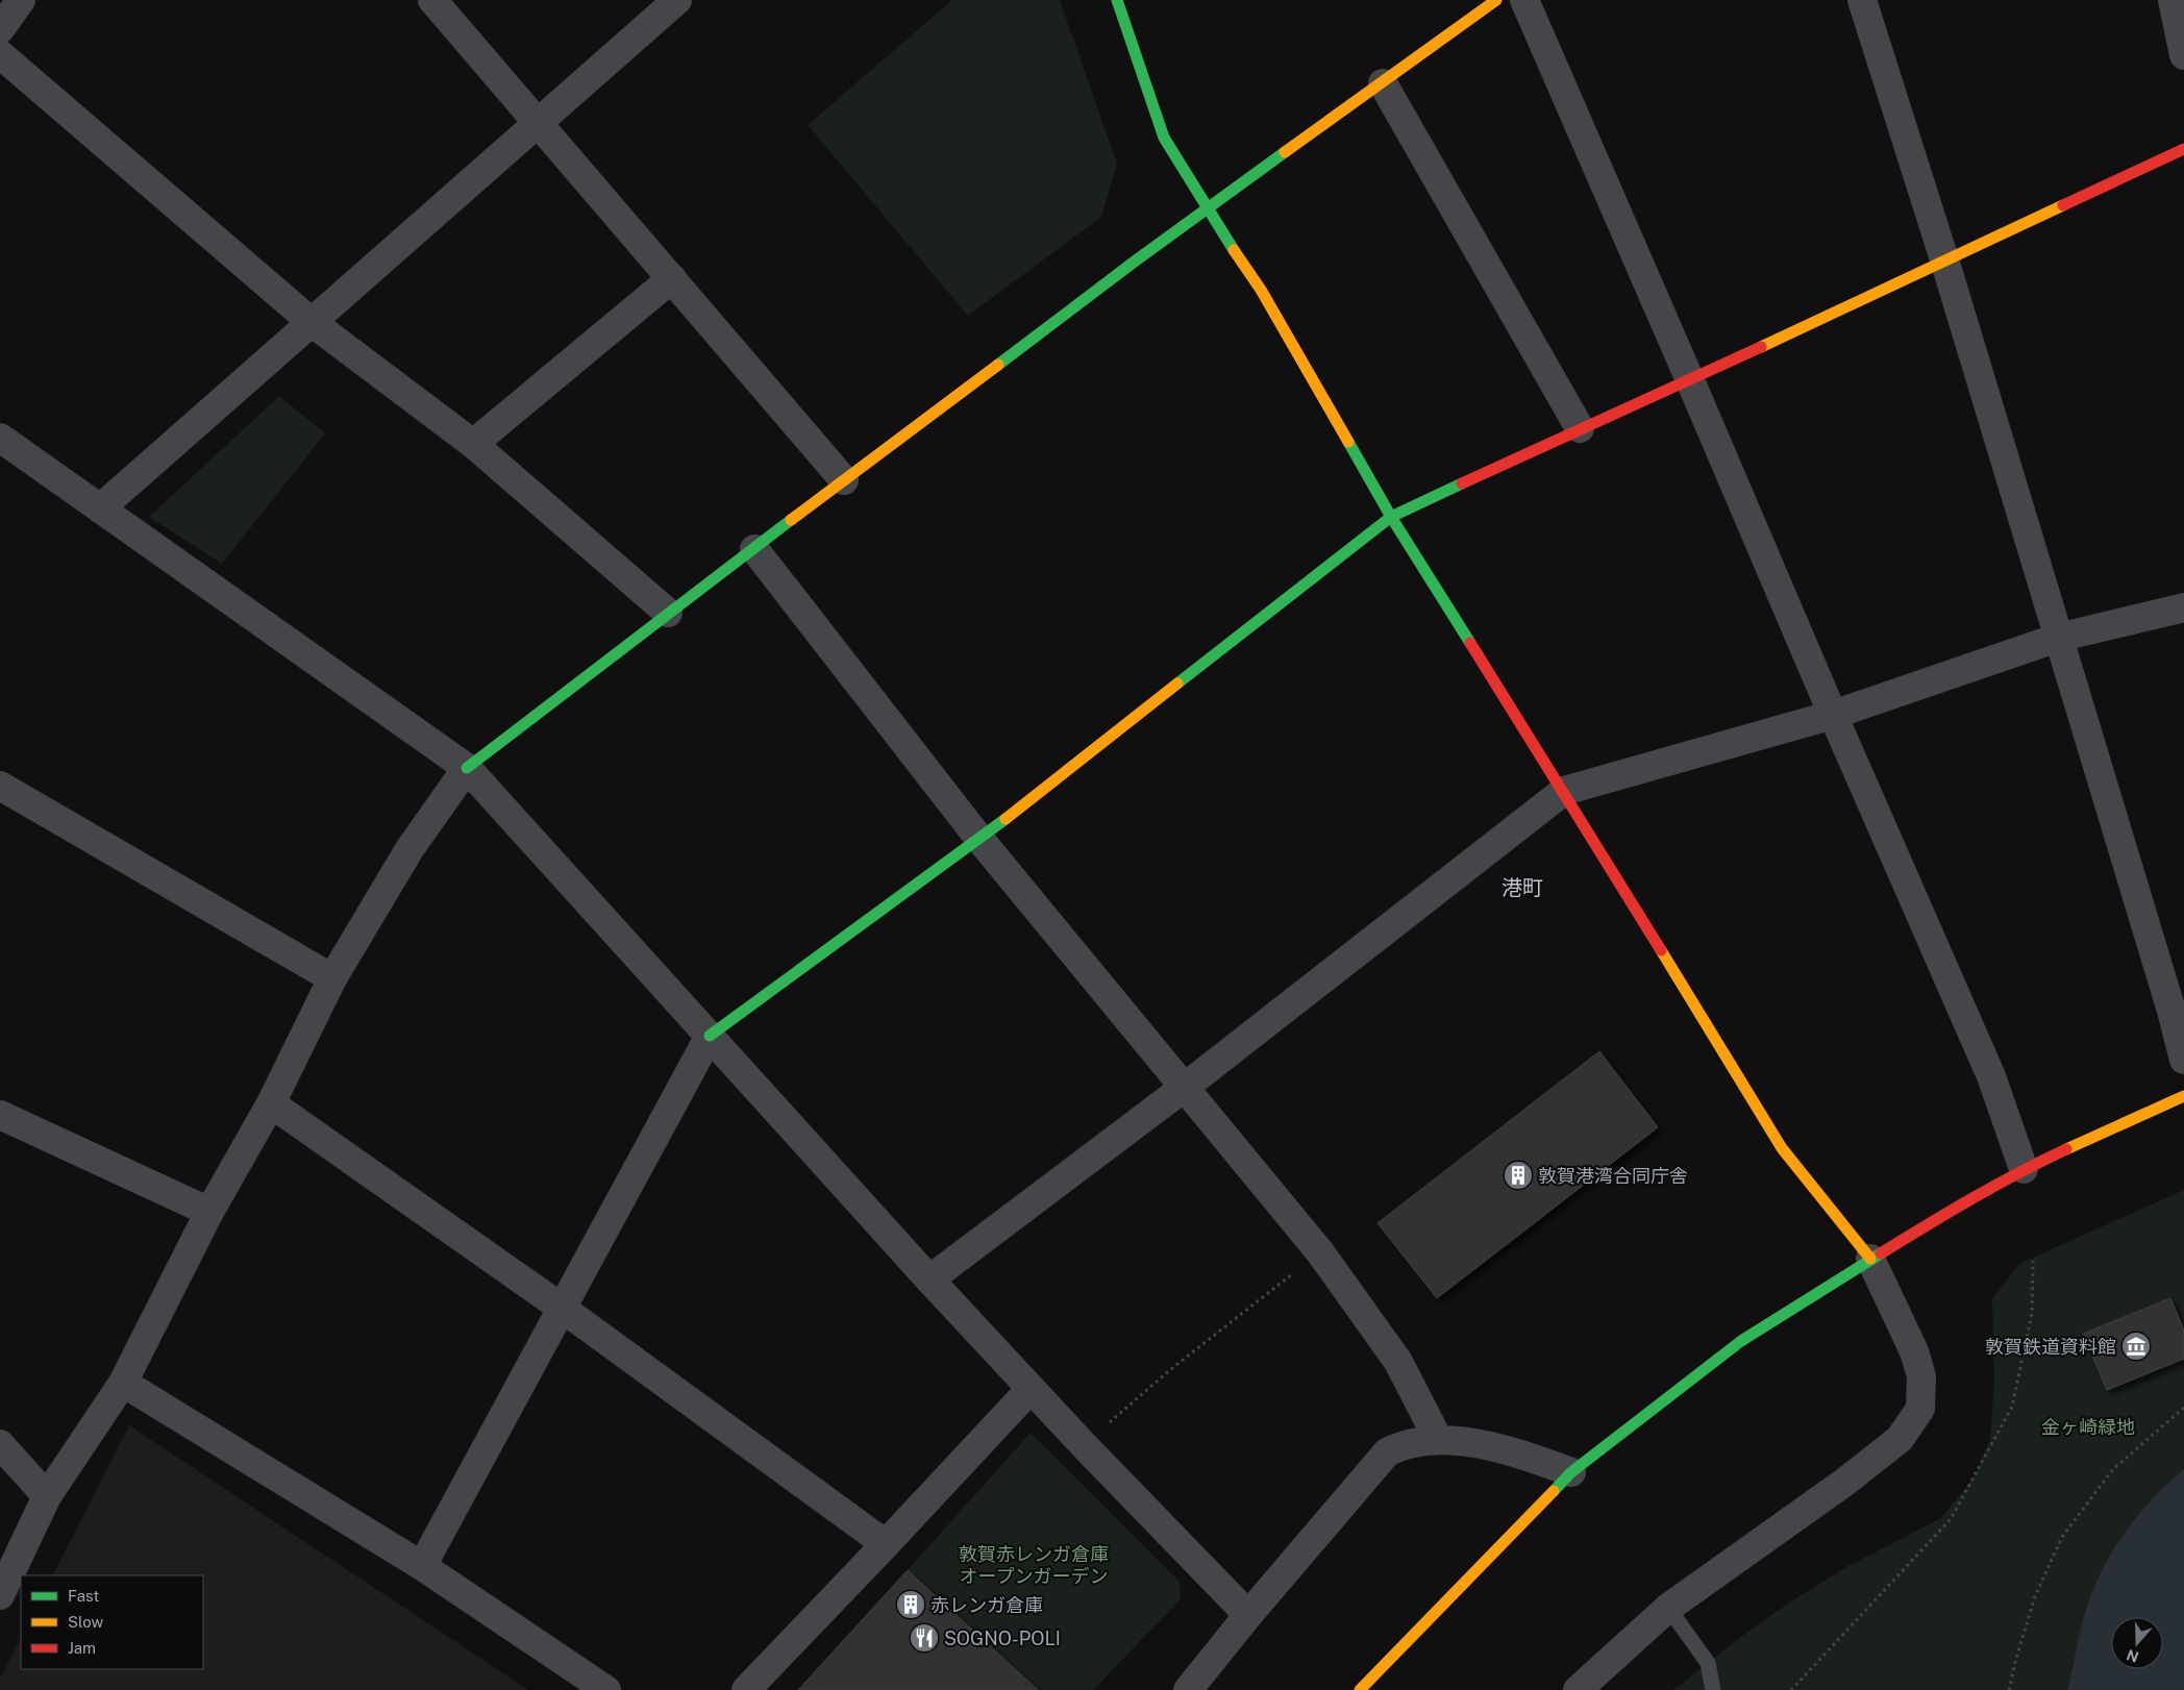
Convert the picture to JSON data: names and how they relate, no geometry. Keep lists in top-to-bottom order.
{
  "districts": ["港町"],
  "parks": ["金ヶ崎緑地", "敦賀赤レンガ倉庫 オープンガーデン"],
  "places": {
    "building": ["敦賀港湾合同庁舎", "赤レンガ倉庫"],
    "museum": ["敦賀鉄道資料館"],
    "restaurant": ["SOGNO-POLI"]
  },
  "legend": ["Fast", "Slow", "Jam"],
  "north": "bottom"
}
